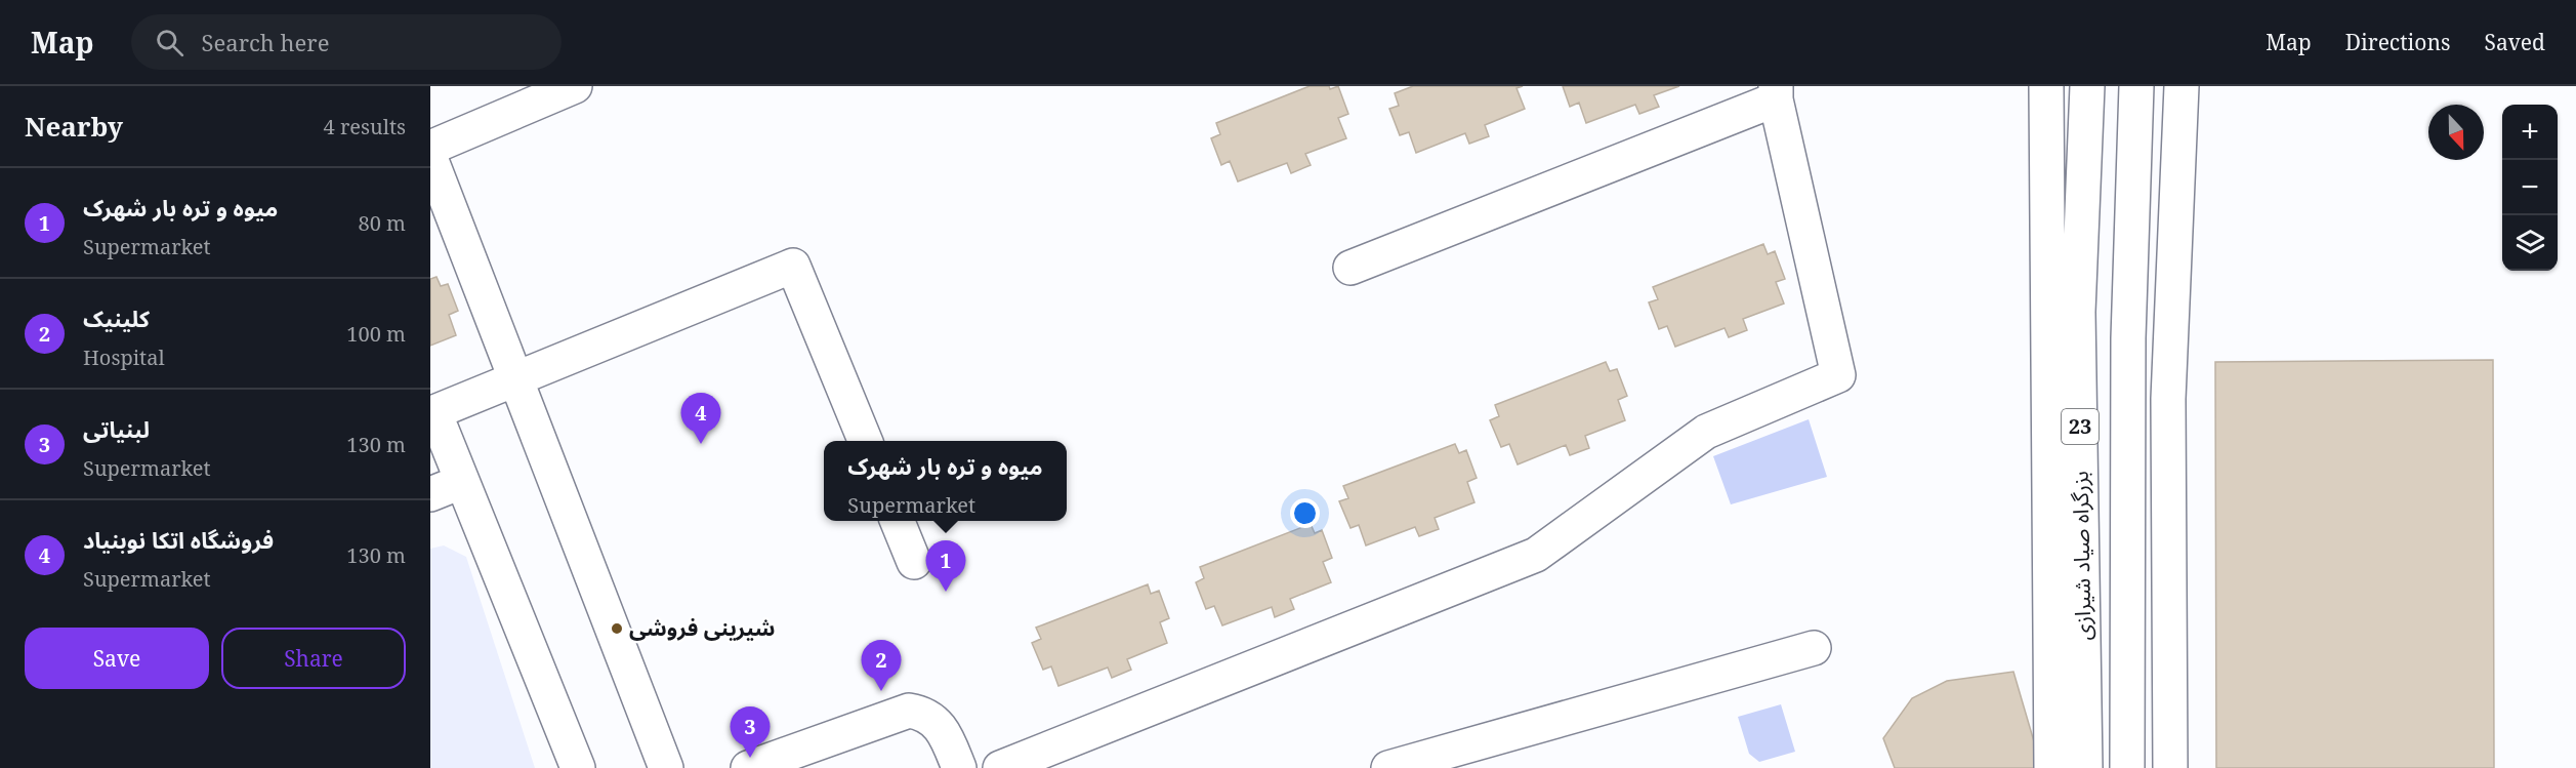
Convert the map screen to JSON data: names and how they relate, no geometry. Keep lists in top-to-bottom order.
{
  "streets": {
    "main road": ["23", "بزرگراه صیاد شیرازی"]
  },
  "places": ["شیرینی فروشی"],
  "north": "bottom",
  "page": {
    "header": "Map",
    "search": "Search here",
    "nav": ["Map", "Directions", "Saved"],
    "heading": ["Nearby", "4 results"],
    "map_buttons": ["+", "−"],
    "list": [
      {
        "mark": "1",
        "name": "میوه و تره بار شهرک",
        "note": "Supermarket",
        "value": "80 m"
      },
      {
        "mark": "2",
        "name": "کلینیک",
        "note": "Hospital",
        "value": "100 m"
      },
      {
        "mark": "3",
        "name": "لبنیاتی",
        "note": "Supermarket",
        "value": "130 m"
      },
      {
        "mark": "4",
        "name": "فروشگاه اتکا نوبنیاد",
        "note": "Supermarket",
        "value": "130 m"
      }
    ],
    "pins": [
      "4",
      "1",
      "2",
      "3"
    ],
    "popup": ["میوه و تره بار شهرک", "Supermarket"],
    "buttons": ["Save", "Share"]
  }
}
